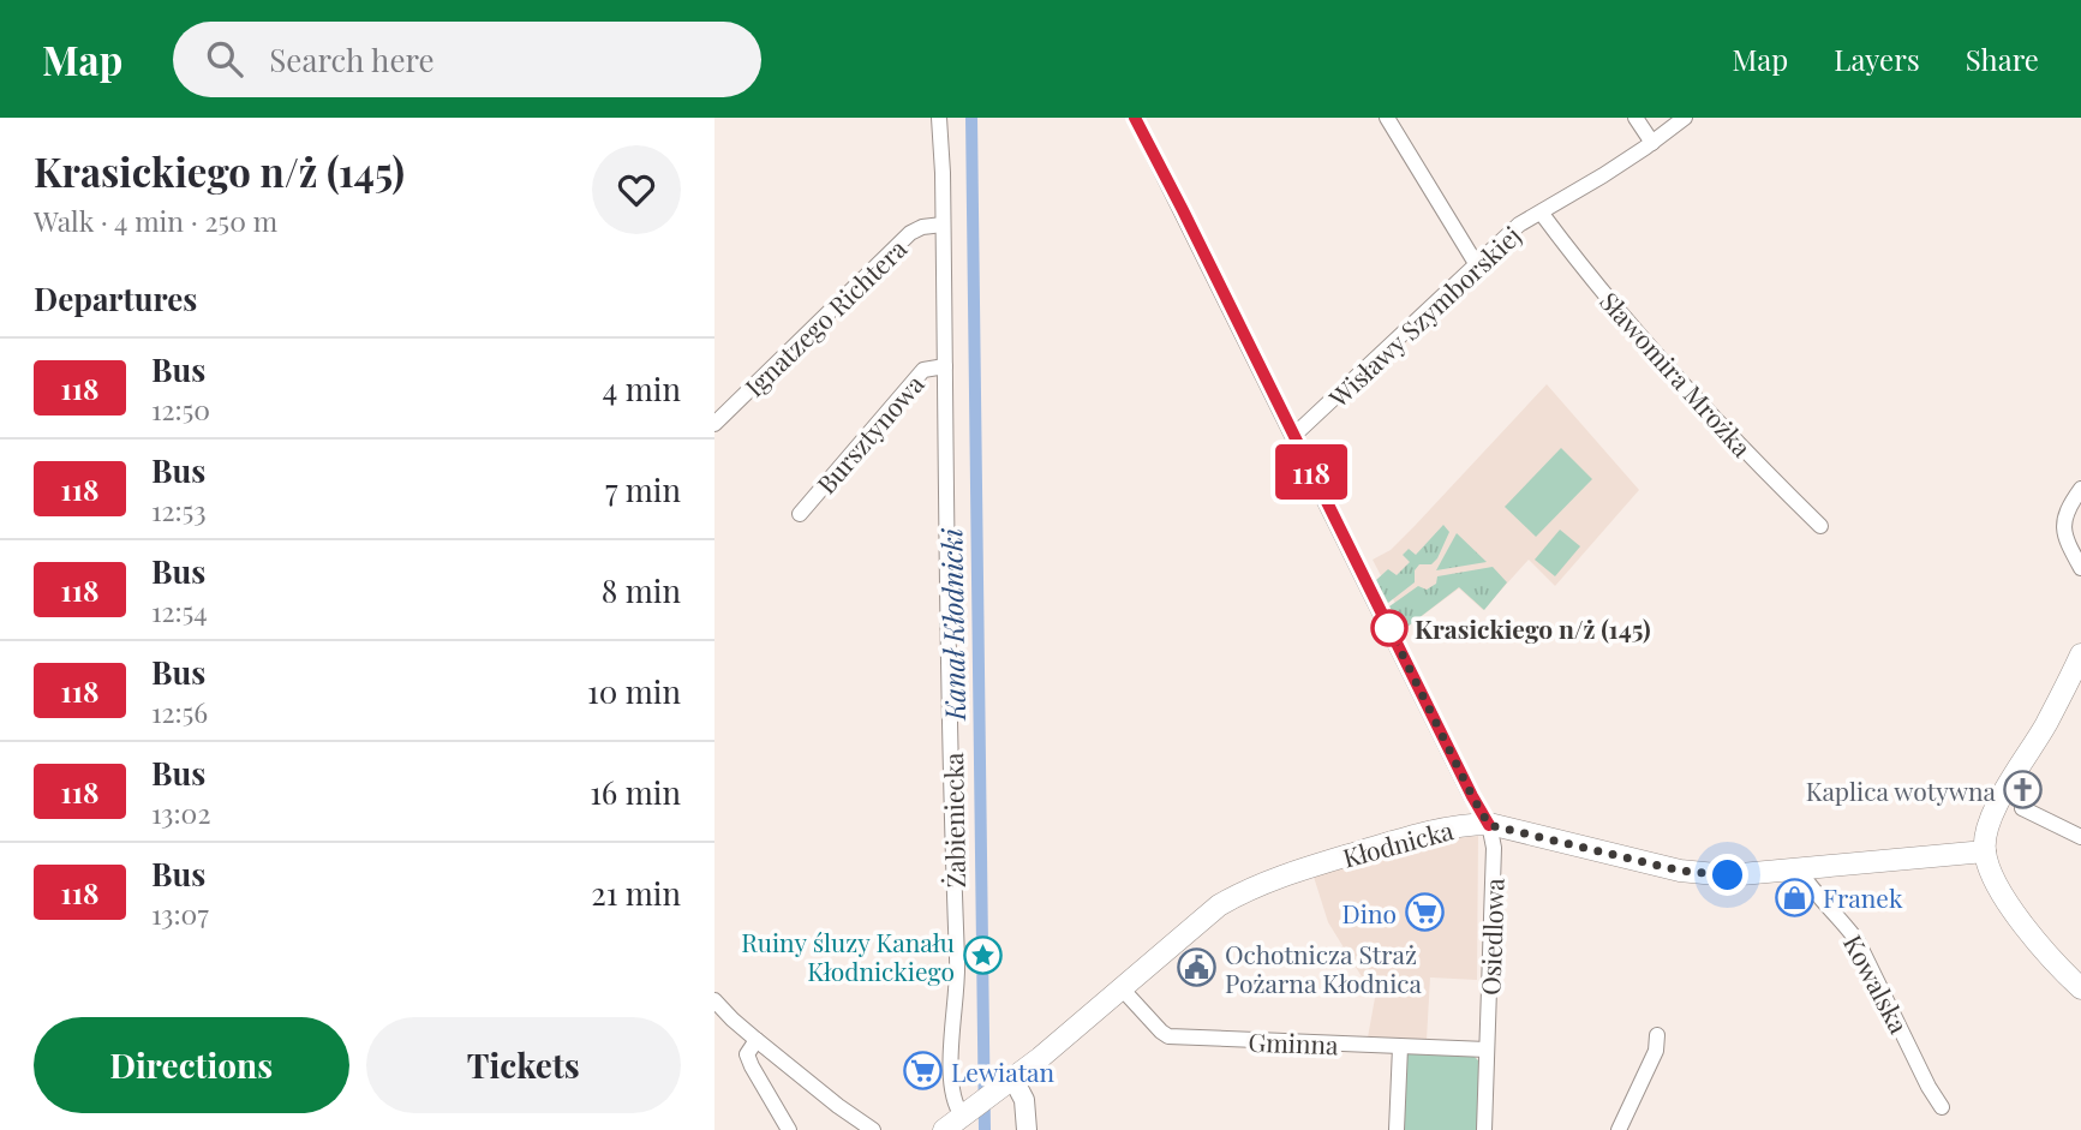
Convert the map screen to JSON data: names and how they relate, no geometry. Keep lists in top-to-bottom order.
{
  "streets": {
    "main road": ["Kłodnicka"],
    "street": [
      "Wisławy Szymborskiej",
      "Ignatzego Richtera",
      "Sławomira Mrożka",
      "Bursztynowa",
      "Żabieniecka",
      "Osiedlowa",
      "Kowalska",
      "Gminna"
    ]
  },
  "crossings": [
    ["Wisławy Szymborskiej", "Sławomira Mrożka"],
    ["Ignatzego Richtera", "Żabieniecka"],
    ["Bursztynowa", "Żabieniecka"],
    ["Żabieniecka", "Kłodnicka"],
    ["Kłodnicka", "Osiedlowa"],
    ["Kłodnicka", "Kowalska"],
    ["Kłodnicka", "Gminna"],
    ["Osiedlowa", "Gminna"]
  ],
  "water": ["Kanał Kłodnicki"],
  "places": {
    "other": ["Krasickiego n/ż (145)"],
    "church": ["Kaplica wotywna"],
    "shop": ["Franek"],
    "supermarket": ["Dino", "Lewiatan"],
    "place": ["Ruiny śluzy Kanału Kłodnickiego"],
    "public building": ["Ochotnicza Straż Pożarna Kłodnica"]
  },
  "lines": ["bus line 118"],
  "page": {
    "header": "Map",
    "search": "Search here",
    "nav": ["Map", "Layers", "Share"],
    "heading": [
      ["Krasickiego n/ż (145)", "Walk · 4 min · 250 m"],
      "Departures"
    ],
    "on_map": "118",
    "list": [
      {
        "mark": "118",
        "name": "Bus",
        "note": "12:50",
        "value": "4 min"
      },
      {
        "mark": "118",
        "name": "Bus",
        "note": "12:53",
        "value": "7 min"
      },
      {
        "mark": "118",
        "name": "Bus",
        "note": "12:54",
        "value": "8 min"
      },
      {
        "mark": "118",
        "name": "Bus",
        "note": "12:56",
        "value": "10 min"
      },
      {
        "mark": "118",
        "name": "Bus",
        "note": "13:02",
        "value": "16 min"
      },
      {
        "mark": "118",
        "name": "Bus",
        "note": "13:07",
        "value": "21 min"
      }
    ],
    "buttons": ["Directions", "Tickets"]
  }
}
